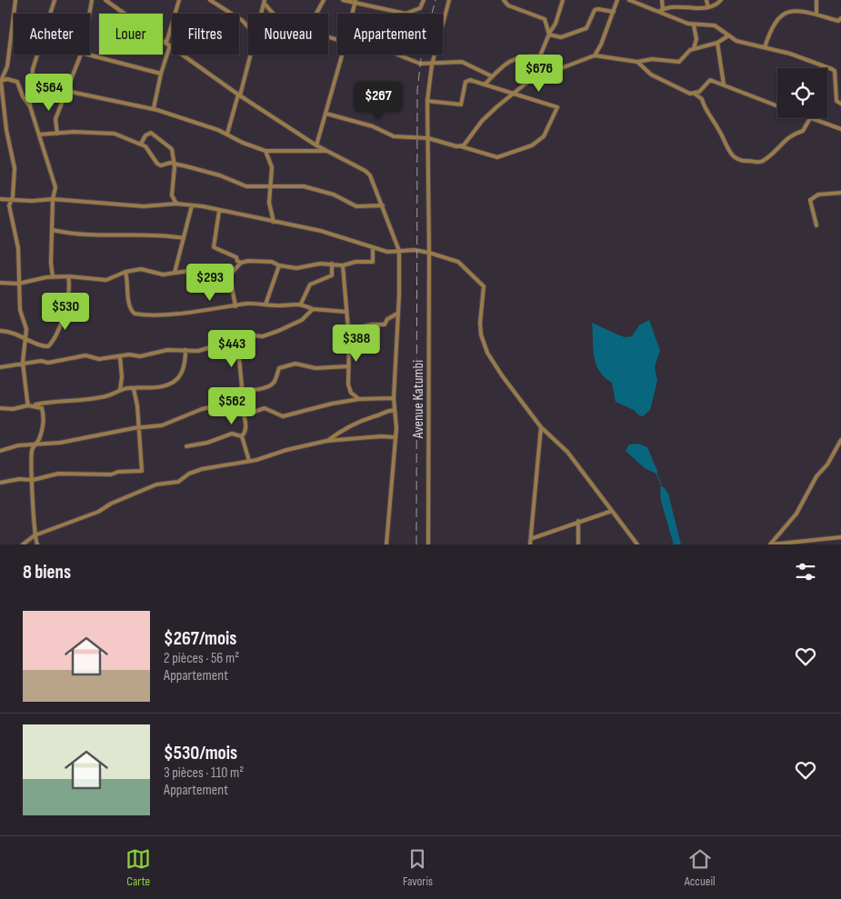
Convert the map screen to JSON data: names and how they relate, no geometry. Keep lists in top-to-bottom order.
{
  "streets": {
    "street": ["Avenue Katumbi"]
  },
  "page": {
    "chip": [
      "Acheter",
      "Louer",
      "Filtres",
      "Nouveau",
      "Appartement"
    ],
    "price": [
      "$676",
      "$564",
      "$267",
      "$293",
      "$530",
      "$388",
      "$443",
      "$562"
    ],
    "heading": "8 biens",
    "list": [
      {
        "name": "$267/mois",
        "note": "2 pièces · 56 m² · Appartement"
      },
      {
        "name": "$530/mois",
        "note": "3 pièces · 110 m² · Appartement"
      }
    ],
    "tabs": ["Carte", "Favoris", "Accueil"]
  }
}
